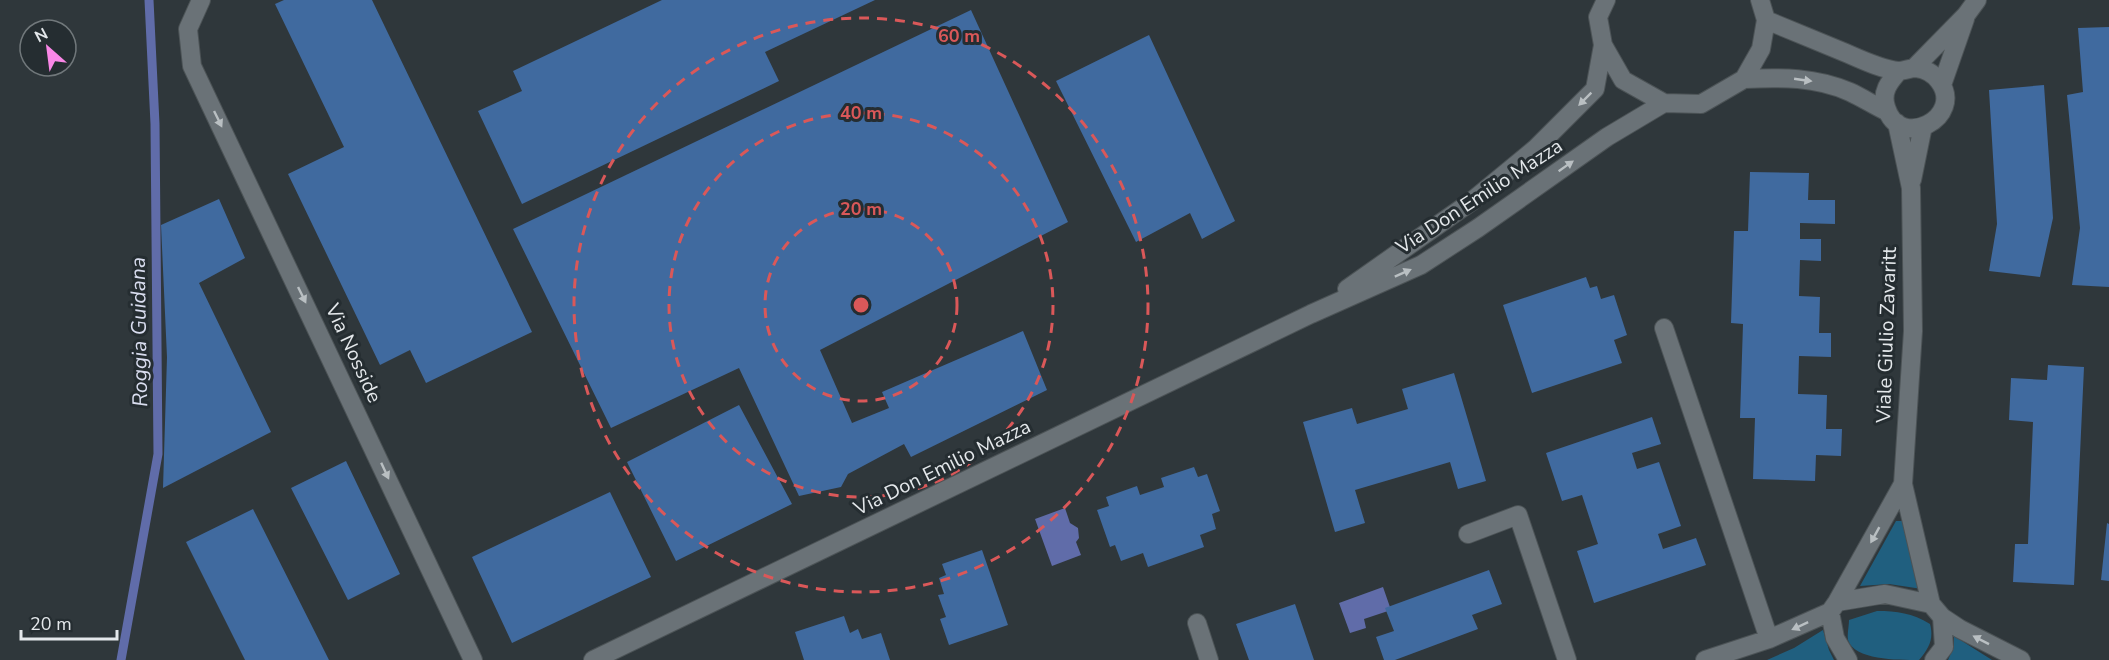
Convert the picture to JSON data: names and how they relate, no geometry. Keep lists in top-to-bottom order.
{
  "streets": {
    "street": ["Via Don Emilio Mazza", "Viale Giulio Zavaritt", "Via Nosside"]
  },
  "one_way": ["Via Nosside"],
  "water": ["Roggia Guidana"],
  "scale_bar": "20 m",
  "north": "top left",
  "rings": ["60 m", "40 m", "20 m"]
}
